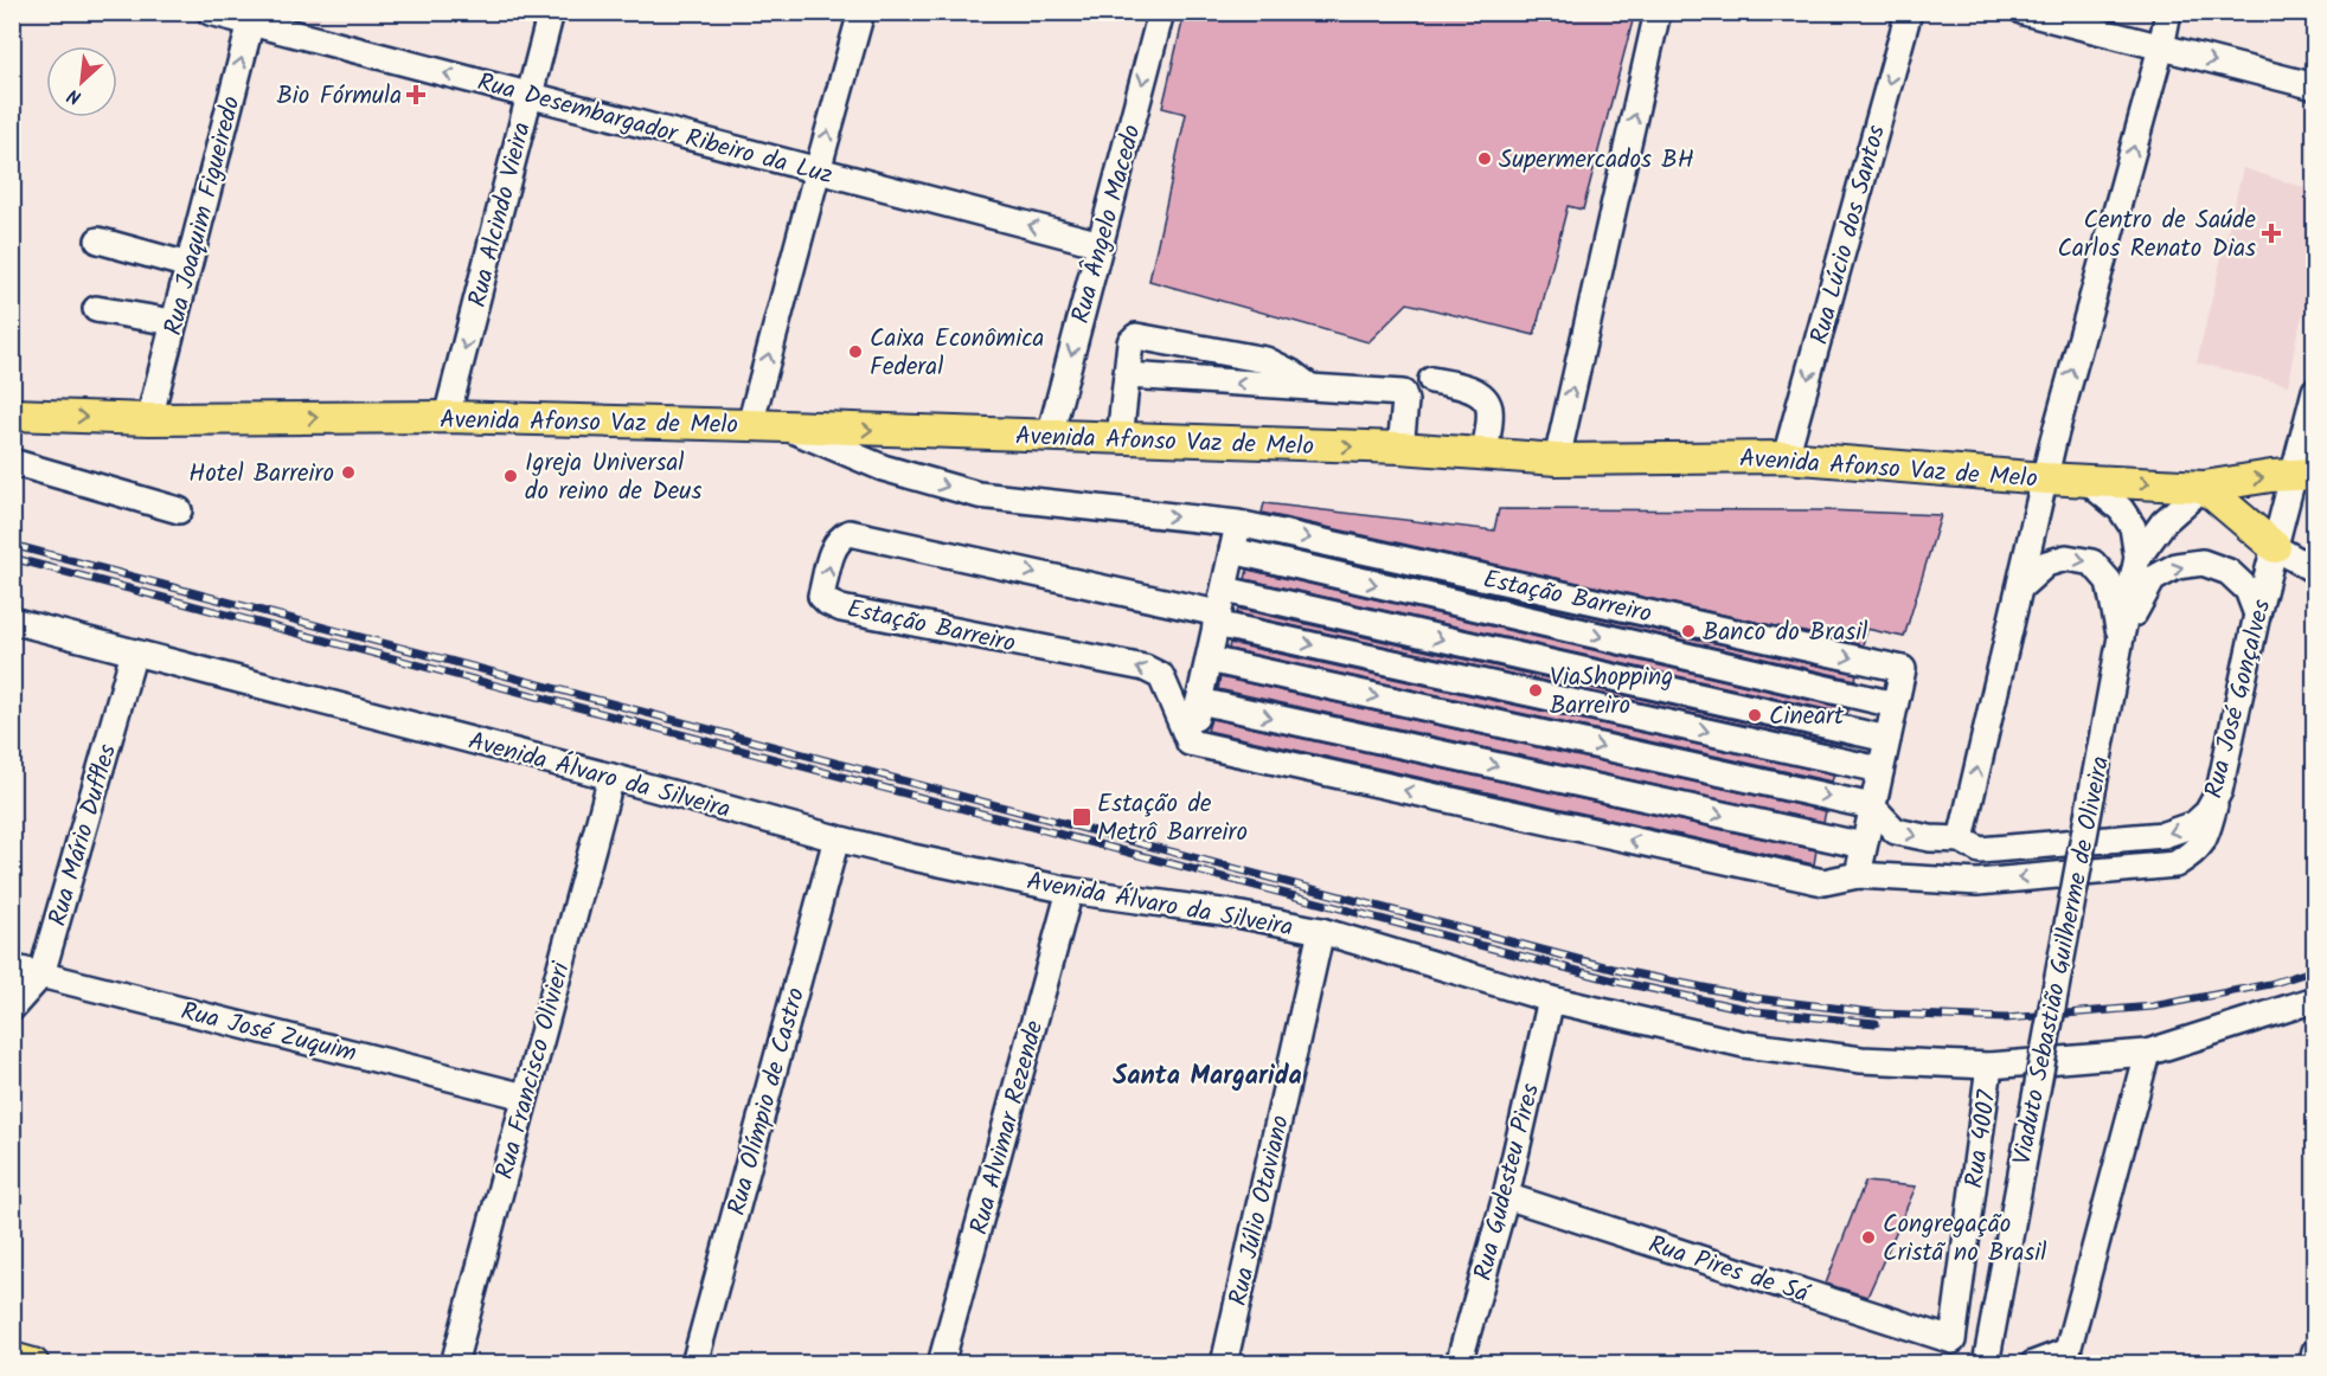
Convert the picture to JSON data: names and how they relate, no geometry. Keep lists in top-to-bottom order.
{
  "streets": {
    "main road": ["Avenida Afonso Vaz de Melo"],
    "street": [
      "Rua Desembargador Ribeiro da Luz",
      "Rua Alcindo Vieira",
      "Rua Joaquim Figueiredo",
      "Rua Ângelo Macedo",
      "Rua Lúcio dos Santos",
      "Estação Barreiro",
      "Rua José Gonçalves",
      "Avenida Álvaro da Silveira",
      "Rua Mário Duffles",
      "Viaduto Sebastião Guilherme de Oliveira",
      "Rua José Zuquim",
      "Rua Francisco Olivieri",
      "Rua Olímpio de Castro",
      "Rua Alvimar Rezende",
      "Rua 4007",
      "Rua Gudesteu Pires",
      "Rua Júlio Otaviano",
      "Rua Pires de Sá"
    ]
  },
  "crossings": [
    ["Rua Desembargador Ribeiro da Luz", "Rua Alcindo Vieira"],
    ["Rua Desembargador Ribeiro da Luz", "Rua Joaquim Figueiredo"],
    ["Rua Desembargador Ribeiro da Luz", "Rua Ângelo Macedo"],
    ["Rua Alcindo Vieira", "Avenida Afonso Vaz de Melo"],
    ["Rua Joaquim Figueiredo", "Avenida Afonso Vaz de Melo"],
    ["Rua Ângelo Macedo", "Avenida Afonso Vaz de Melo"],
    ["Rua Lúcio dos Santos", "Avenida Afonso Vaz de Melo"],
    ["Avenida Afonso Vaz de Melo", "Estação Barreiro"],
    ["Avenida Afonso Vaz de Melo", "Rua José Gonçalves"],
    ["Avenida Afonso Vaz de Melo", "Viaduto Sebastião Guilherme de Oliveira"],
    ["Avenida Álvaro da Silveira", "Rua Mário Duffles"],
    ["Avenida Álvaro da Silveira", "Rua Francisco Olivieri"],
    ["Avenida Álvaro da Silveira", "Rua Olímpio de Castro"],
    ["Avenida Álvaro da Silveira", "Rua Alvimar Rezende"],
    ["Avenida Álvaro da Silveira", "Rua 4007"],
    ["Avenida Álvaro da Silveira", "Rua Gudesteu Pires"],
    ["Avenida Álvaro da Silveira", "Rua Júlio Otaviano"],
    ["Rua Mário Duffles", "Rua José Zuquim"],
    ["Rua José Zuquim", "Rua Francisco Olivieri"],
    ["Rua 4007", "Rua Pires de Sá"],
    ["Rua Gudesteu Pires", "Rua Pires de Sá"]
  ],
  "one_way": [
    "Rua Desembargador Ribeiro da Luz",
    "Rua Alcindo Vieira",
    "Rua Joaquim Figueiredo",
    "Rua Ângelo Macedo",
    "Rua Lúcio dos Santos",
    "Avenida Afonso Vaz de Melo"
  ],
  "districts": ["Santa Margarida"],
  "places": {
    "health": ["Bio Fórmula", "Centro de Saúde Carlos Renato Dias"],
    "other": [
      "Supermercados BH",
      "Caixa Econômica Federal",
      "Hotel Barreiro",
      "Igreja Universal do reino de Deus",
      "Banco do Brasil",
      "ViaShopping Barreiro",
      "Cineart",
      "Congregação Cristã no Brasil"
    ],
    "transit": ["Estação de Metrô Barreiro"]
  },
  "north": "bottom left"
}
